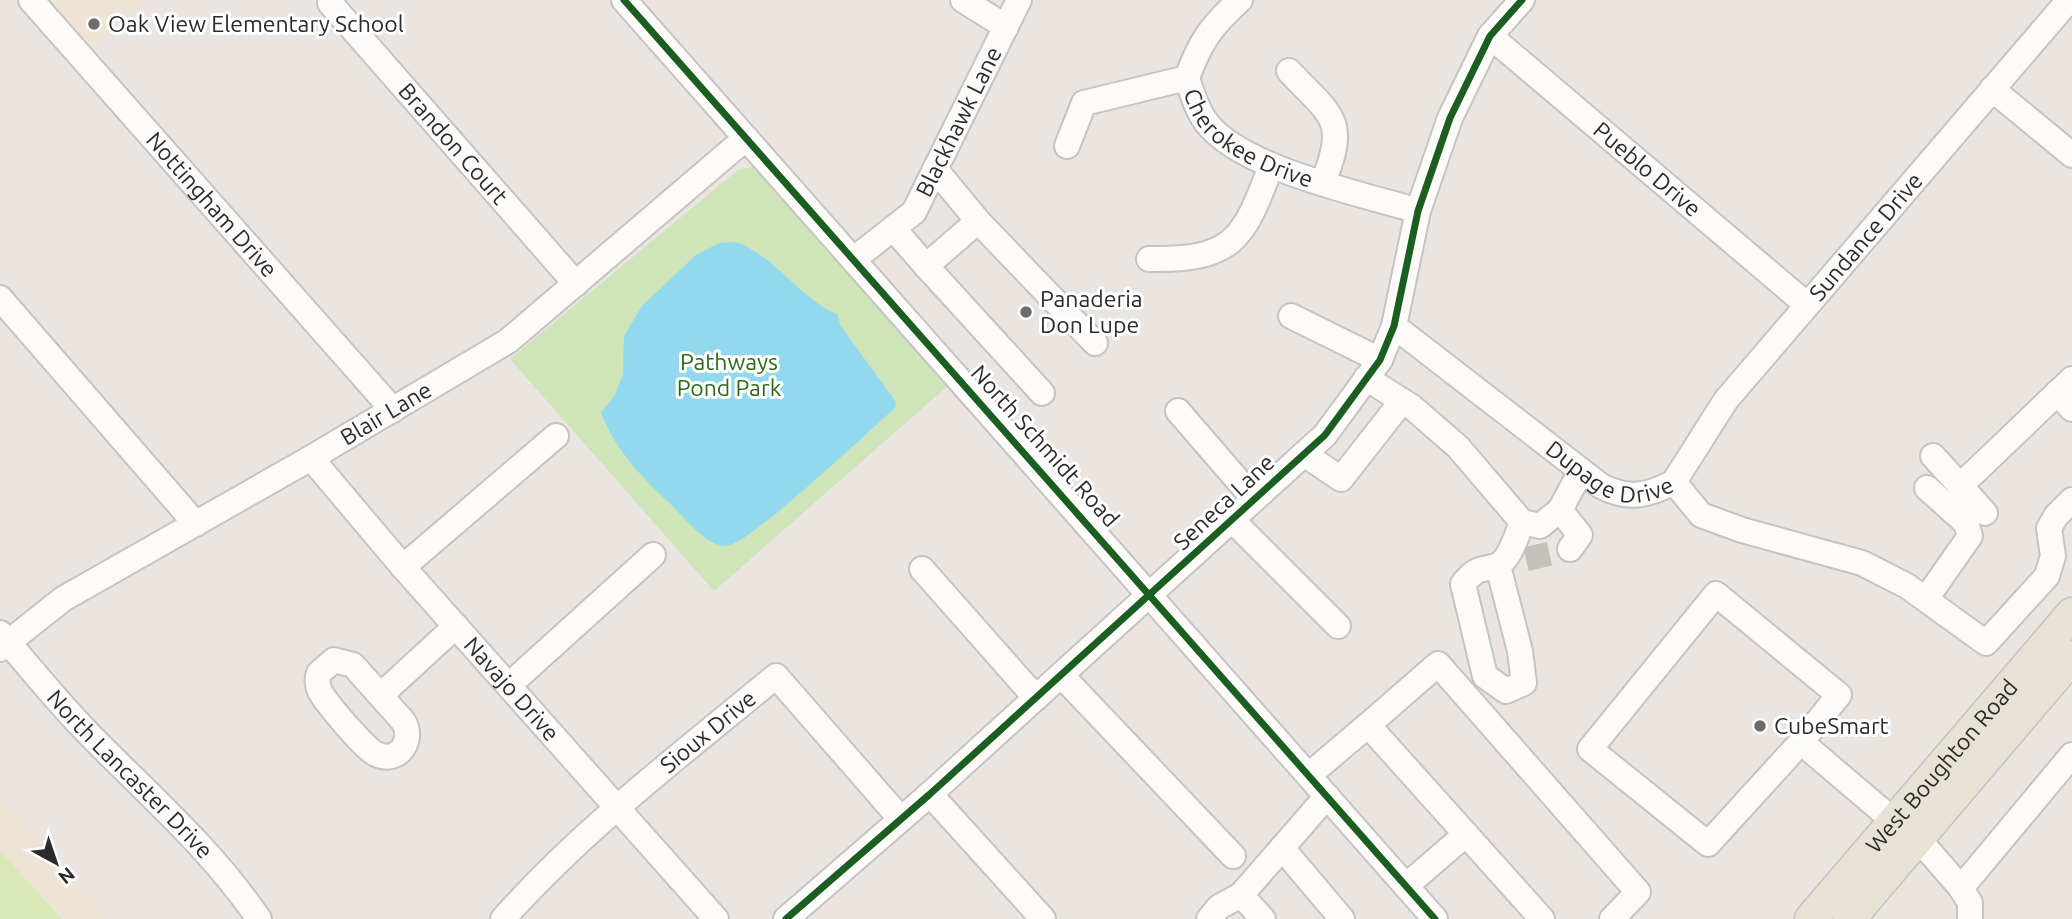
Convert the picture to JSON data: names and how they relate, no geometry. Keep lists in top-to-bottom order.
{
  "streets": {
    "main road": ["West Boughton Road"],
    "street": [
      "Blackhawk Lane",
      "Cherokee Drive",
      "Brandon Court",
      "Pueblo Drive",
      "Nottingham Drive",
      "Sundance Drive",
      "Blair Lane",
      "North Schmidt Road",
      "Dupage Drive",
      "Seneca Lane",
      "Navajo Drive",
      "Sioux Drive",
      "North Lancaster Drive"
    ]
  },
  "crossings": [
    ["Blackhawk Lane", "North Schmidt Road"],
    ["Cherokee Drive", "Seneca Lane"],
    ["Brandon Court", "Blair Lane"],
    ["Pueblo Drive", "Sundance Drive"],
    ["Pueblo Drive", "Seneca Lane"],
    ["Nottingham Drive", "Blair Lane"],
    ["Sundance Drive", "Dupage Drive"],
    ["Blair Lane", "North Schmidt Road"],
    ["Blair Lane", "Navajo Drive"],
    ["Blair Lane", "North Lancaster Drive"],
    ["North Schmidt Road", "Seneca Lane"],
    ["Dupage Drive", "Seneca Lane"],
    ["Seneca Lane", "Sioux Drive"],
    ["Navajo Drive", "Sioux Drive"]
  ],
  "parks": ["Pathways Pond Park"],
  "places": ["Oak View Elementary School", "Panaderia Don Lupe", "CubeSmart"],
  "north": "bottom right"
}
